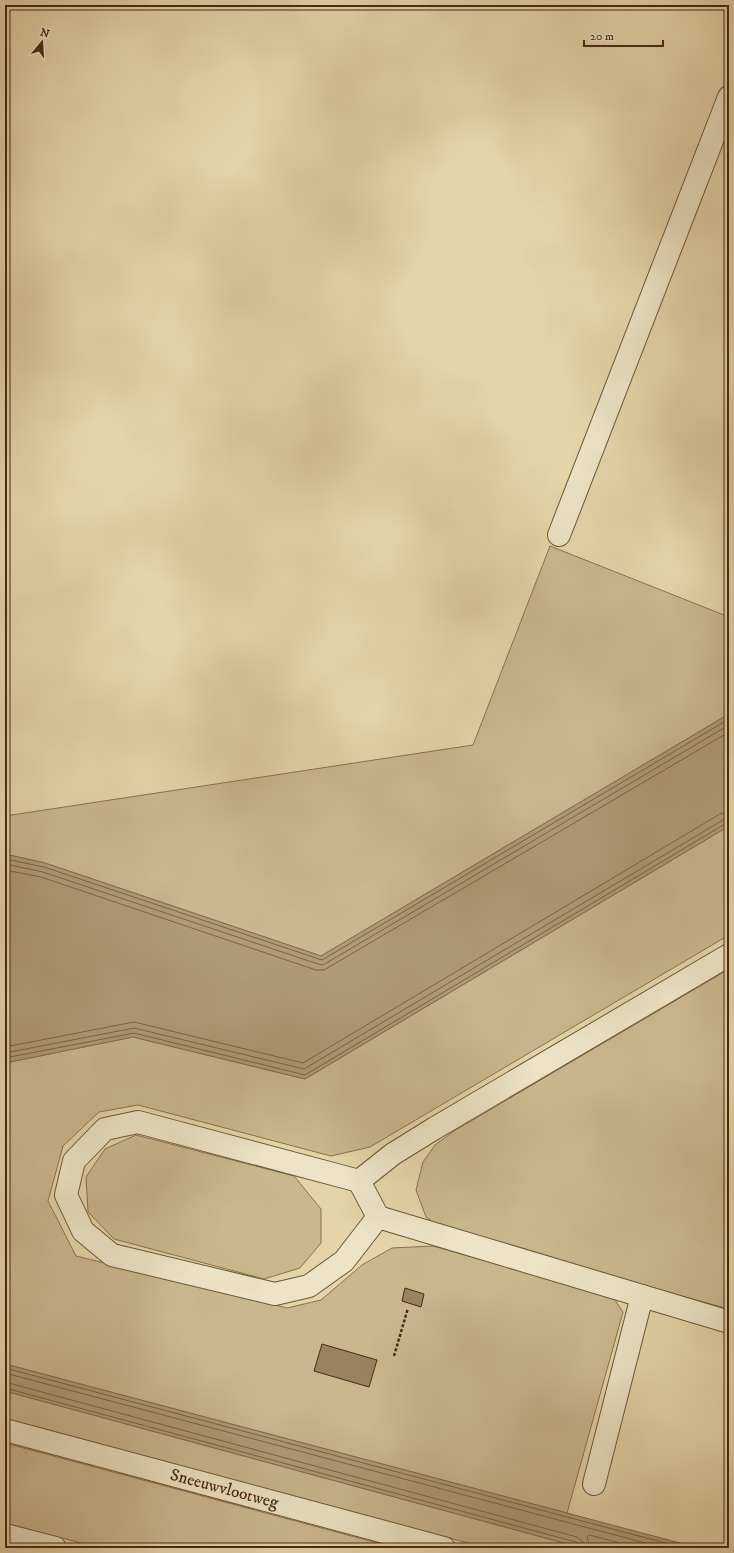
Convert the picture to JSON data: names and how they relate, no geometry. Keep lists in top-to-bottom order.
{
  "streets": {
    "lane": ["Sneeuwvlootweg"]
  },
  "scale_bar": "20 m",
  "north": "top"
}
